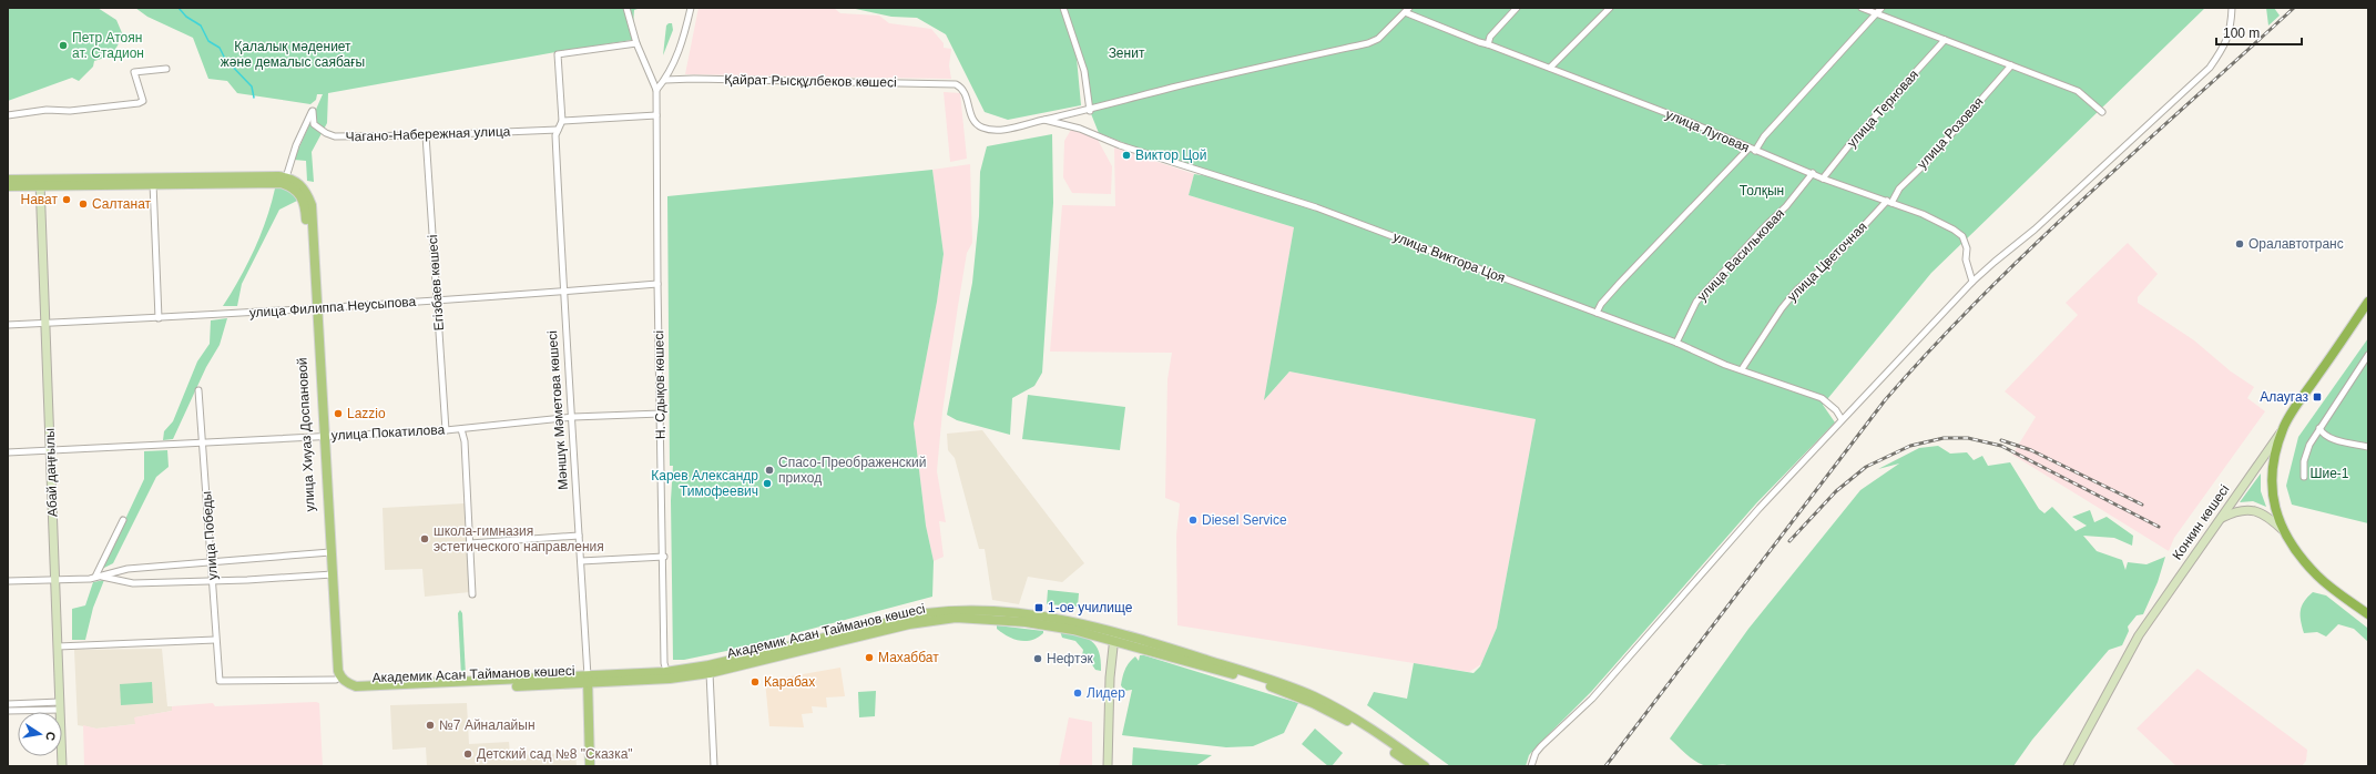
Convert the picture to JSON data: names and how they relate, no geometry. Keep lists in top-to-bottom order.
{
  "streets": {
    "highway": ["Конкин көшесі"],
    "main road": [
      "Мәншүк Мәметова көшесі",
      "улица Хиуаз Доспановой",
      "Абай даңғылы",
      "Академик Асан Тайманов көшесі"
    ],
    "street": [
      "Қайрат Рысқұлбеков көшесі",
      "улица Терновая",
      "улица Луговая",
      "улица Розовая",
      "Чагано-Набережная улица",
      "улица Васильковая",
      "улица Виктора Цоя",
      "улица Цветочная",
      "Егізбаев көшесі",
      "улица Филиппа Неусыпова",
      "Н. Сдықов көшесі",
      "улица Покатилова",
      "улица Победы"
    ]
  },
  "crossings": [
    ["Қайрат Рысқұлбеков көшесі", "улица Виктора Цоя"],
    ["улица Терновая", "улица Луговая"],
    ["улица Луговая", "улица Розовая"],
    ["улица Луговая", "улица Васильковая"],
    ["улица Луговая", "улица Цветочная"],
    ["улица Розовая", "улица Цветочная"],
    ["Чагано-Набережная улица", "Егізбаев көшесі"],
    ["Чагано-Набережная улица", "Мәншүк Мәметова көшесі"],
    ["Чагано-Набережная улица", "улица Хиуаз Доспановой"],
    ["улица Васильковая", "улица Виктора Цоя"],
    ["улица Виктора Цоя", "улица Цветочная"],
    ["Егізбаев көшесі", "улица Филиппа Неусыпова"],
    ["Егізбаев көшесі", "улица Покатилова"],
    ["улица Филиппа Неусыпова", "Н. Сдықов көшесі"],
    ["улица Филиппа Неусыпова", "Мәншүк Мәметова көшесі"],
    ["улица Филиппа Неусыпова", "улица Хиуаз Доспановой"],
    ["улица Филиппа Неусыпова", "Абай даңғылы"],
    ["Н. Сдықов көшесі", "улица Покатилова"],
    ["Н. Сдықов көшесі", "Академик Асан Тайманов көшесі"],
    ["Мәншүк Мәметова көшесі", "улица Покатилова"],
    ["Мәншүк Мәметова көшесі", "Академик Асан Тайманов көшесі"],
    ["улица Покатилова", "улица Хиуаз Доспановой"],
    ["улица Покатилова", "Абай даңғылы"],
    ["улица Покатилова", "улица Победы"],
    ["улица Хиуаз Доспановой", "Академик Асан Тайманов көшесі"],
    ["улица Победы", "Академик Асан Тайманов көшесі"]
  ],
  "parks": [
    "Қалалық мәдениет және демалыс саябағы",
    "Зенит",
    "Толқын",
    "Шие-1"
  ],
  "places": {
    "other": [
      "Петр Атоян ат. Стадион",
      "Виктор Цой",
      "Нават",
      "Салтанат",
      "Оралавтотранс",
      "Lazzio",
      "Спасо-Преображенский приход",
      "Карев Александр Тимофеевич",
      "Diesel Service",
      "школа-гимназия эстетического направления",
      "Махаббат",
      "Нефтэк",
      "Карабах",
      "Лидер",
      "№7 Айналайын",
      "Детский сад №8 \"Сказка\""
    ],
    "transit": ["Алаугаз", "1-ое училище"]
  },
  "scale_bar": "100 m",
  "north": "right"
}
